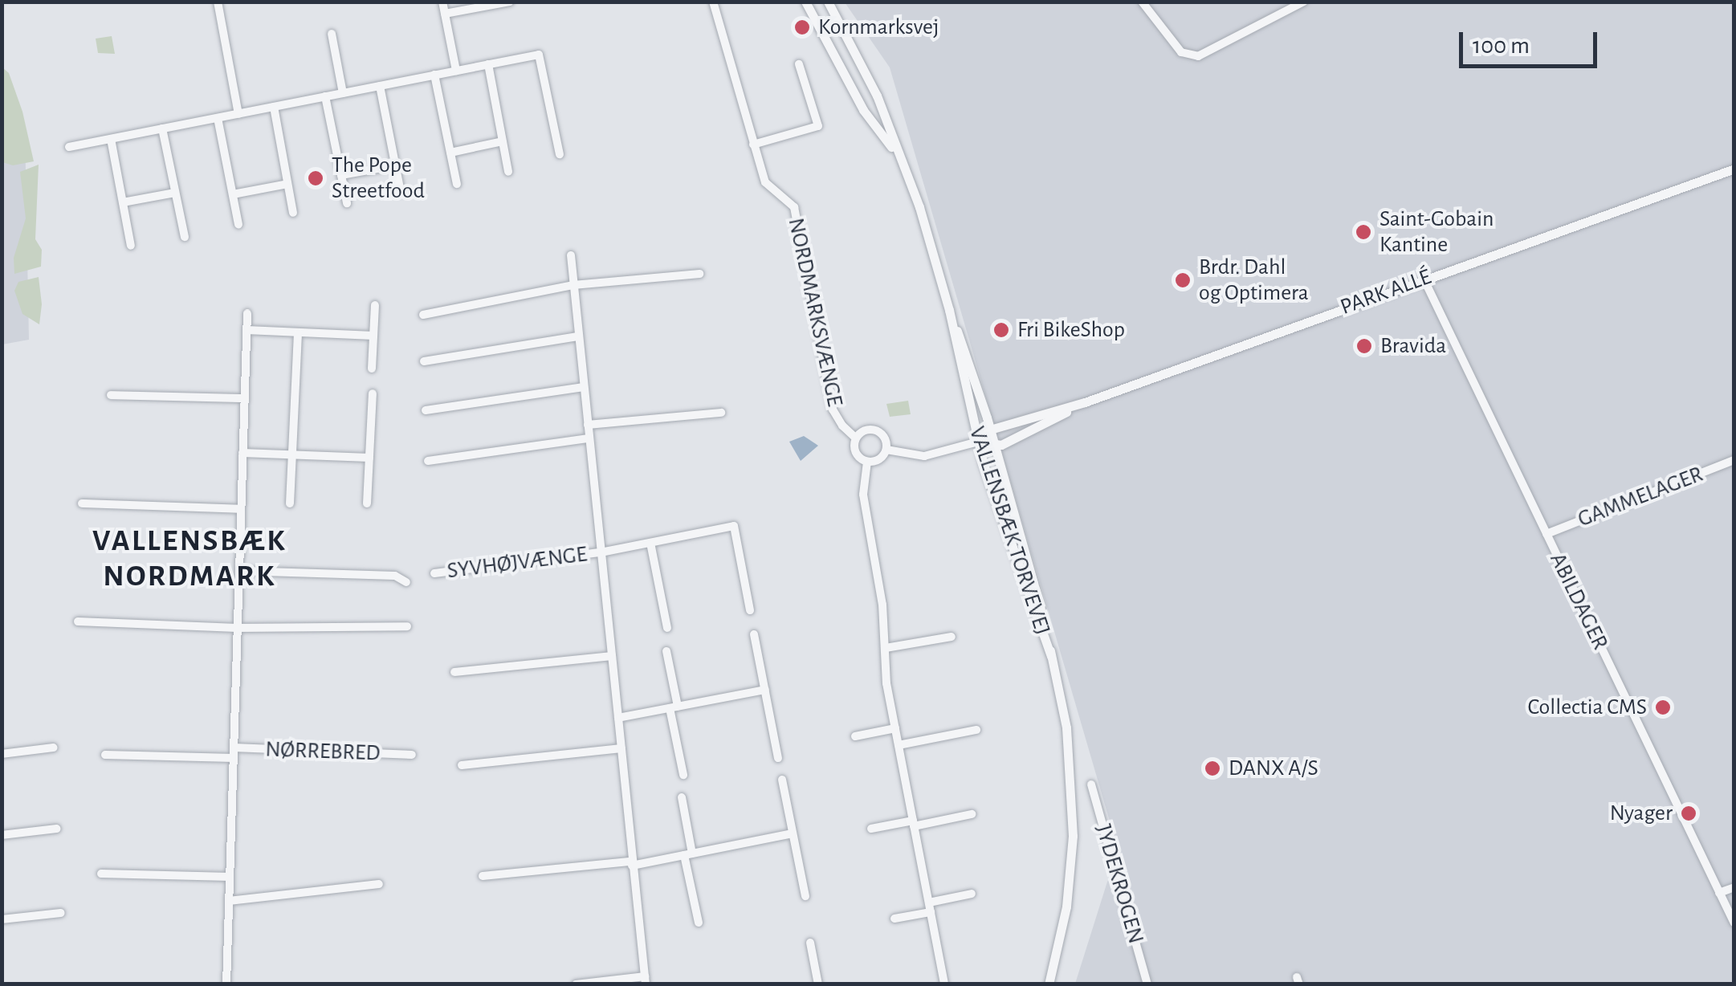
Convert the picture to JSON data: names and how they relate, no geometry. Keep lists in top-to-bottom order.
{
  "streets": {
    "street": [
      "PARK ALLÉ",
      "NORDMARKSVÆNGE",
      "GAMMELAGER",
      "VALLENSBÆK TORVEVEJ",
      "SYVHØJVÆNGE",
      "ABILDAGER",
      "NØRREBRED",
      "JYDEKROGEN"
    ]
  },
  "crossings": [
    ["PARK ALLÉ", "VALLENSBÆK TORVEVEJ"],
    ["PARK ALLÉ", "ABILDAGER"],
    ["GAMMELAGER", "ABILDAGER"]
  ],
  "districts": ["VALLENSBÆK NORDMARK"],
  "places": [
    "Kornmarksvej",
    "The Pope Streetfood",
    "Saint-Gobain Kantine",
    "Brdr. Dahl og Optimera",
    "Fri BikeShop",
    "Bravida",
    "Collectia CMS",
    "DANX A/S",
    "Nyager"
  ],
  "scale_bar": "100 m"
}
